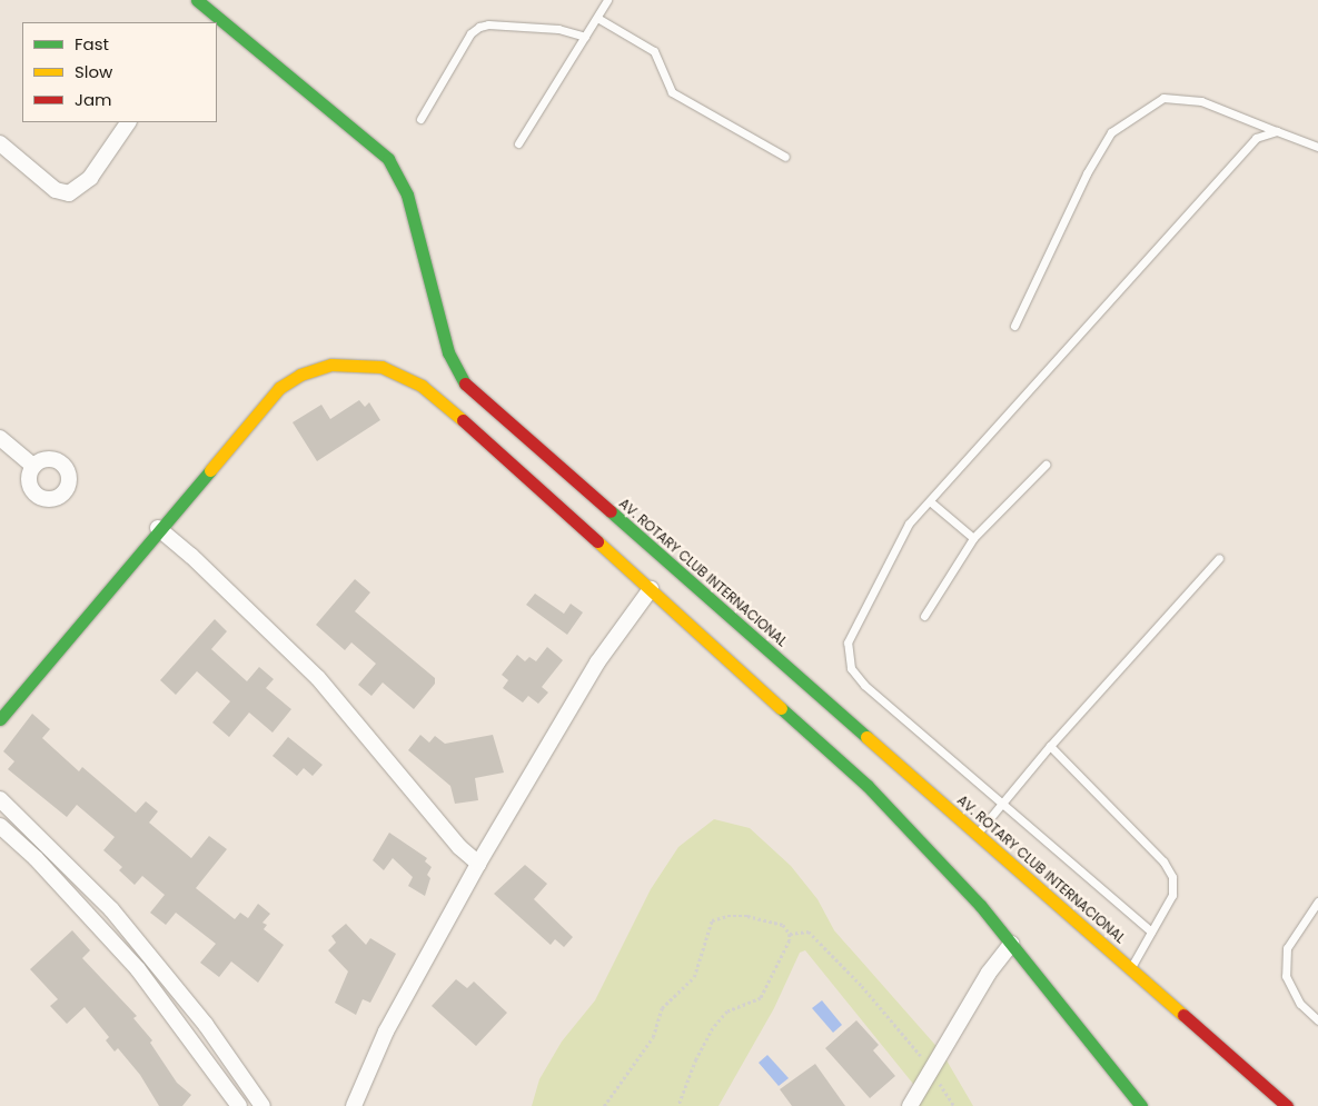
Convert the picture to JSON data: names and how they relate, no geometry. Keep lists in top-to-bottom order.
{
  "streets": {
    "street": ["AV. ROTARY CLUB INTERNACIONAL"]
  },
  "legend": ["Fast", "Slow", "Jam"]
}
